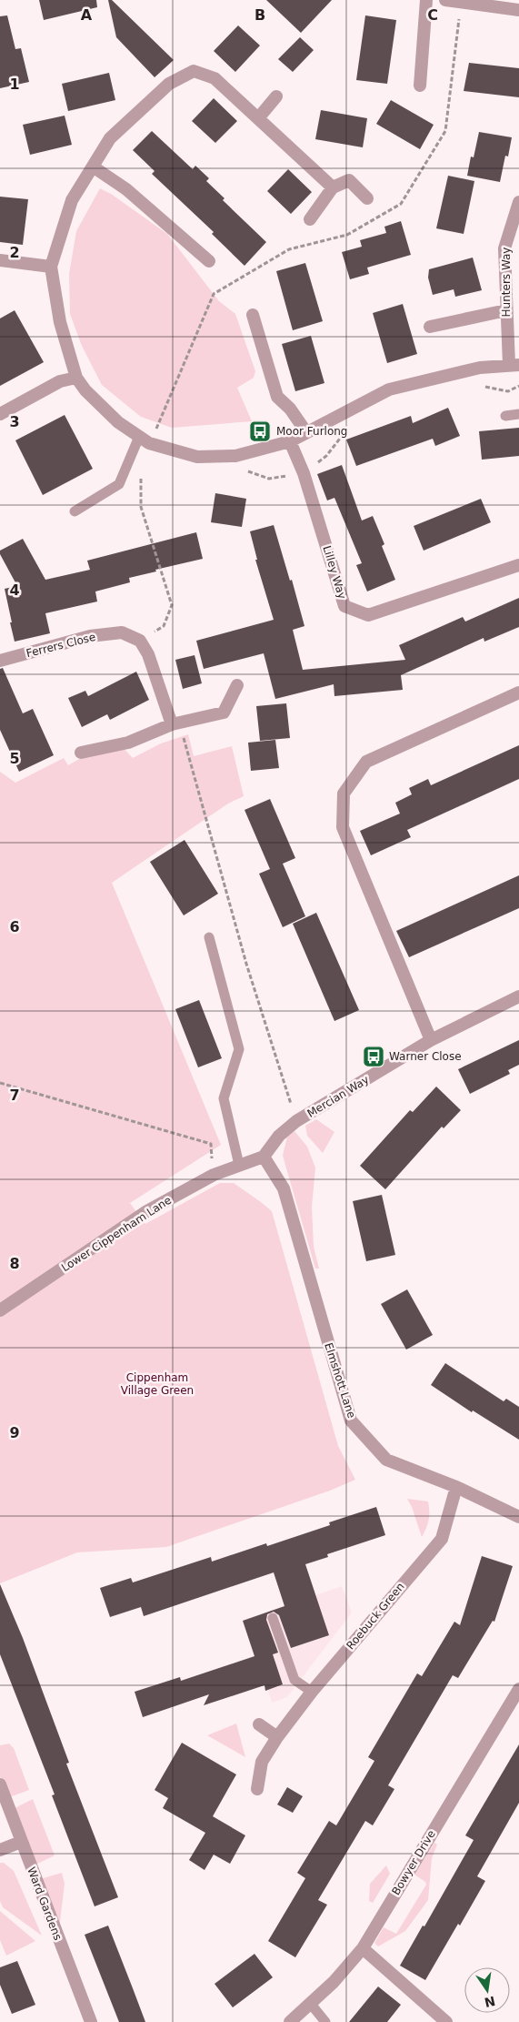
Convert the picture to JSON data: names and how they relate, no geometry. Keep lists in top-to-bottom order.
{
  "streets": {
    "street": [
      "Hunters Way",
      "Lilley Way",
      "Ferrers Close",
      "Mercian Way",
      "Lower Cippenham Lane",
      "Elmshott Lane",
      "Roebuck Green",
      "Bowyer Drive",
      "Ward Gardens"
    ]
  },
  "crossings": [
    ["Mercian Way", "Lower Cippenham Lane"],
    ["Mercian Way", "Elmshott Lane"],
    ["Lower Cippenham Lane", "Elmshott Lane"],
    ["Elmshott Lane", "Roebuck Green"]
  ],
  "parks": ["Cippenham Village Green"],
  "places": {
    "bus stop": ["Moor Furlong", "Warner Close"]
  },
  "north": "bottom",
  "grid": {
    "columns": ["A", "B", "C"],
    "rows": [
      "1",
      "2",
      "3",
      "4",
      "5",
      "6",
      "7",
      "8",
      "9"
    ]
  }
}
